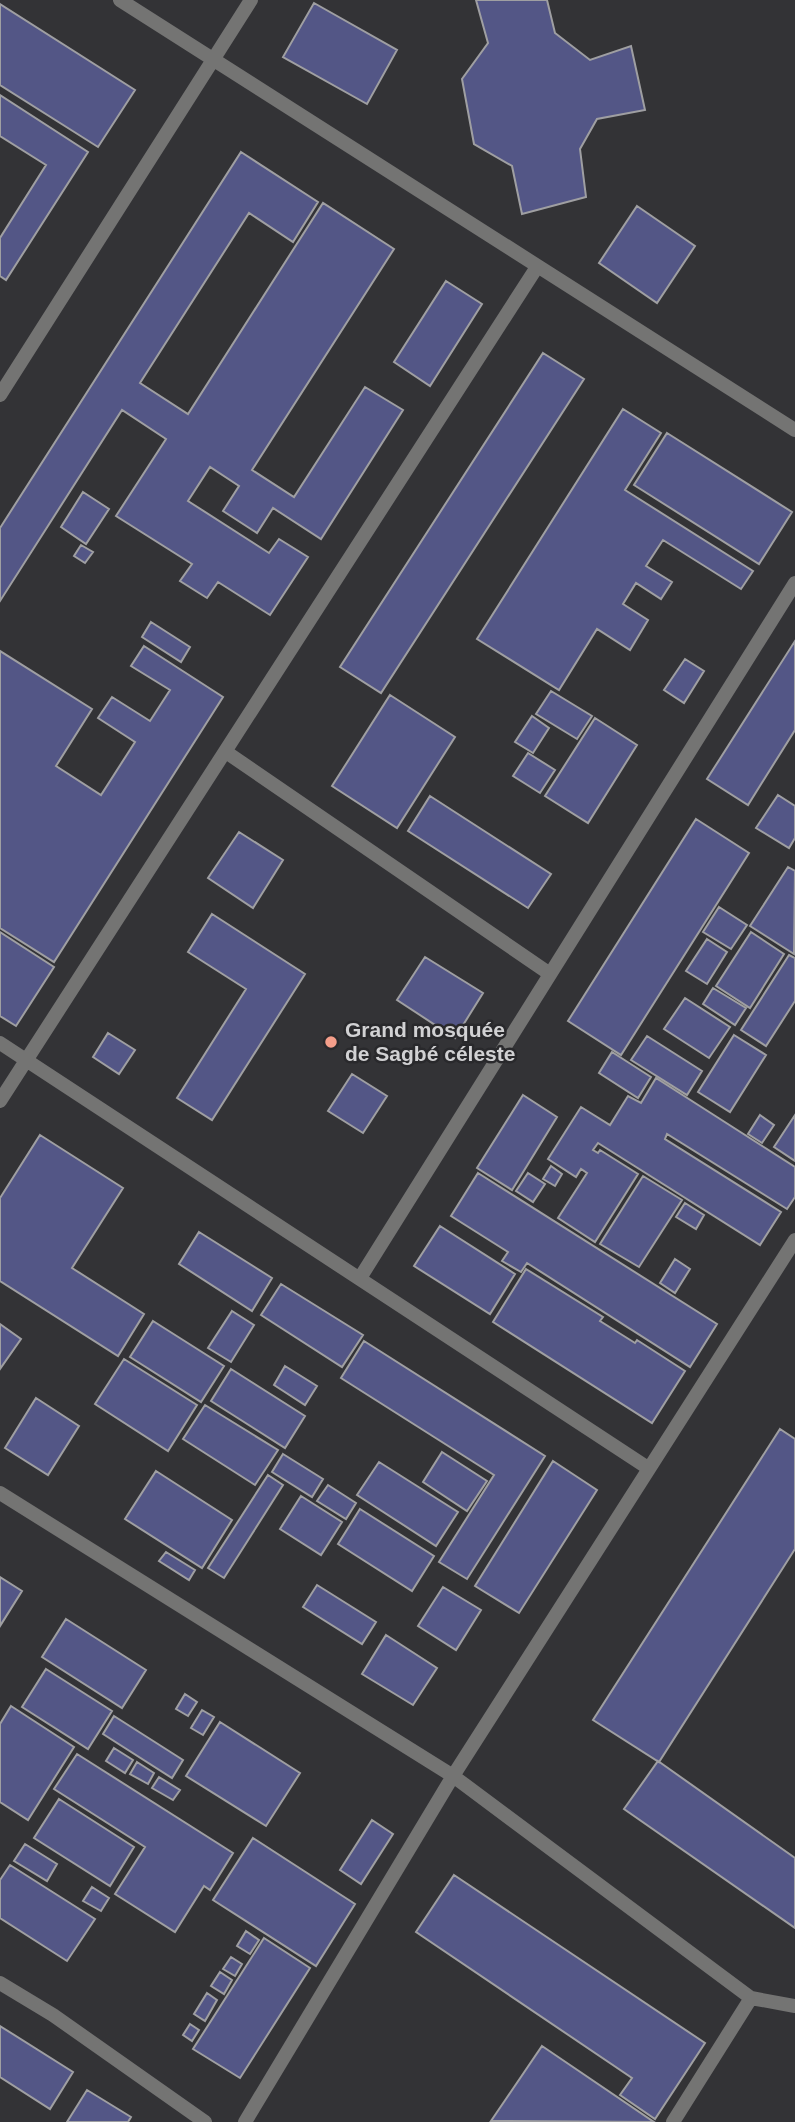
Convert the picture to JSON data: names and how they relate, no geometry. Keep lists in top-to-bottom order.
{
  "places": ["Grand mosquée de Sagbé céleste"]
}
